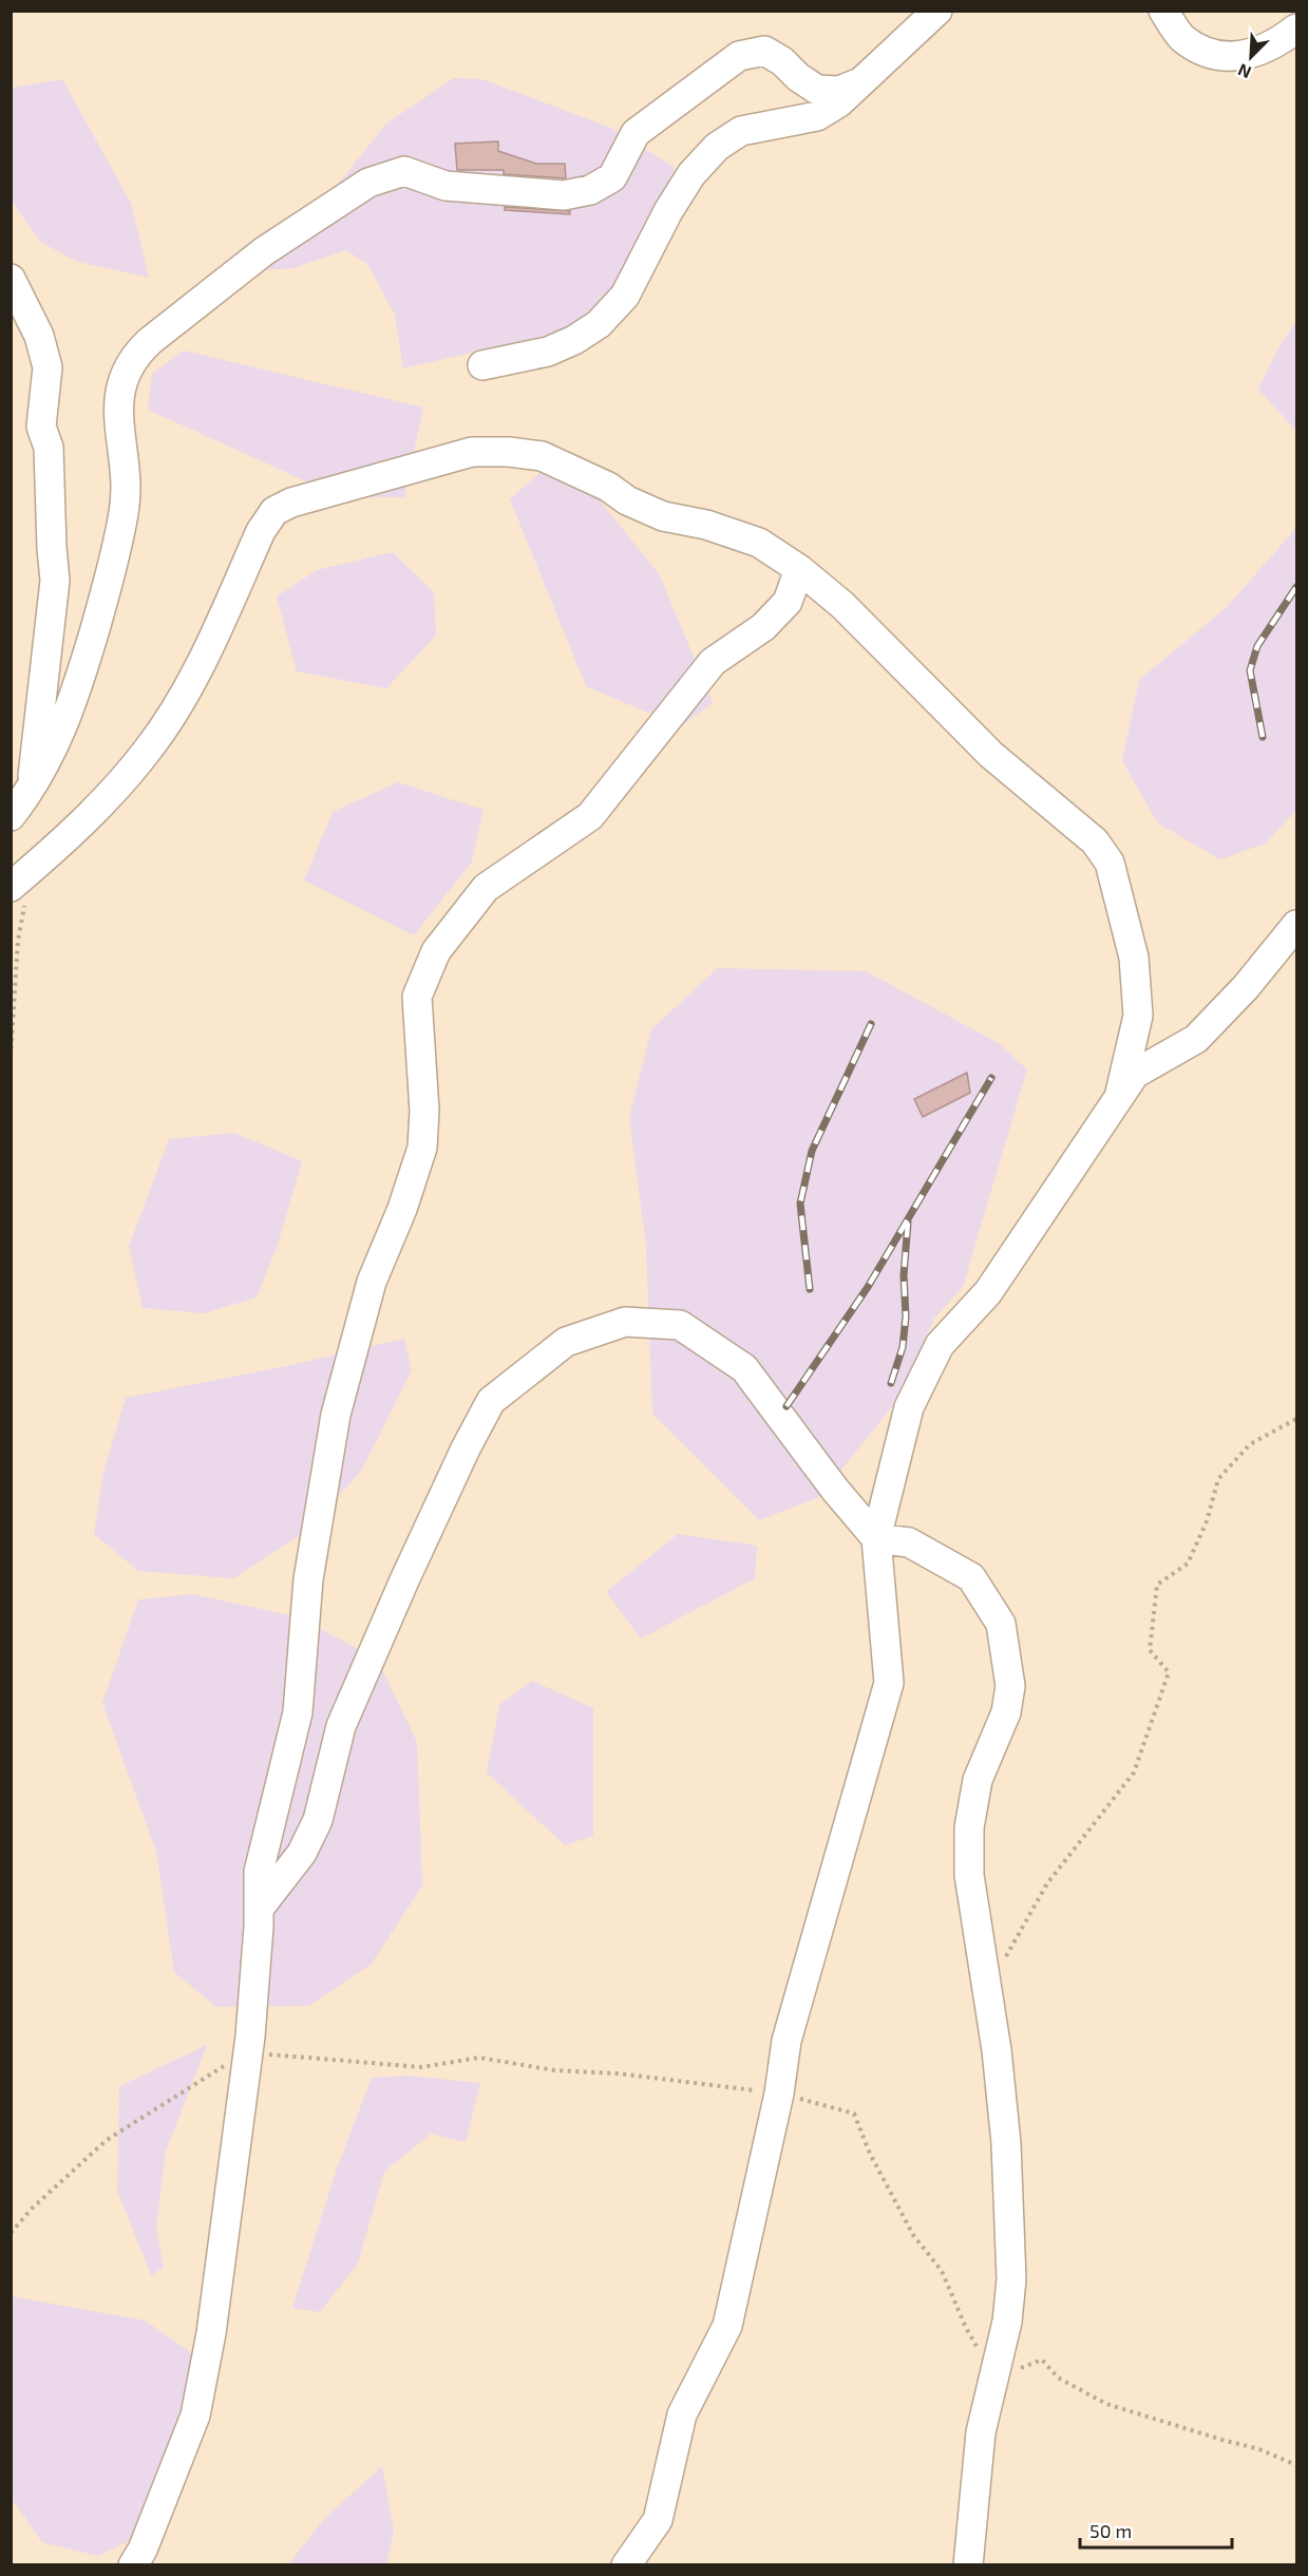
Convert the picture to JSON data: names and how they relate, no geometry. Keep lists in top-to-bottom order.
{
  "scale_bar": "50 m",
  "north": "bottom left"
}
